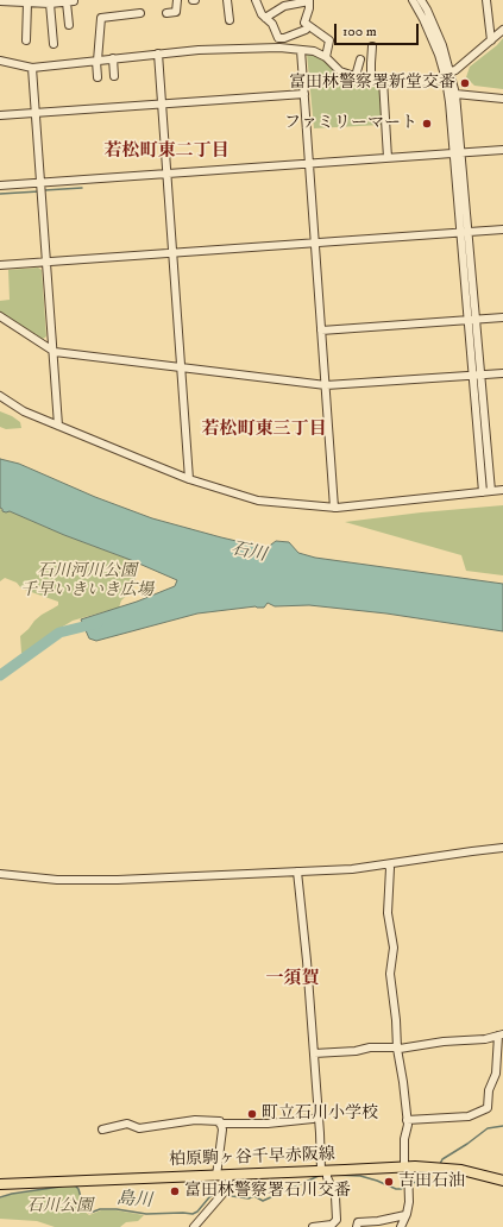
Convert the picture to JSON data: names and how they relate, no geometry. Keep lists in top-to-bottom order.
{
  "streets": {
    "main road": ["柏原駒ヶ谷千早赤阪線"]
  },
  "districts": ["若松町東二丁目", "若松町東三丁目", "一須賀"],
  "water": ["石川", "島川"],
  "parks": ["石川河川公園 千早いきいき広場", "石川公園"],
  "places": [
    "富田林警察署新堂交番",
    "ファミリーマート",
    "町立石川小学校",
    "吉田石油",
    "富田林警察署石川交番"
  ],
  "scale_bar": "100 m"
}
